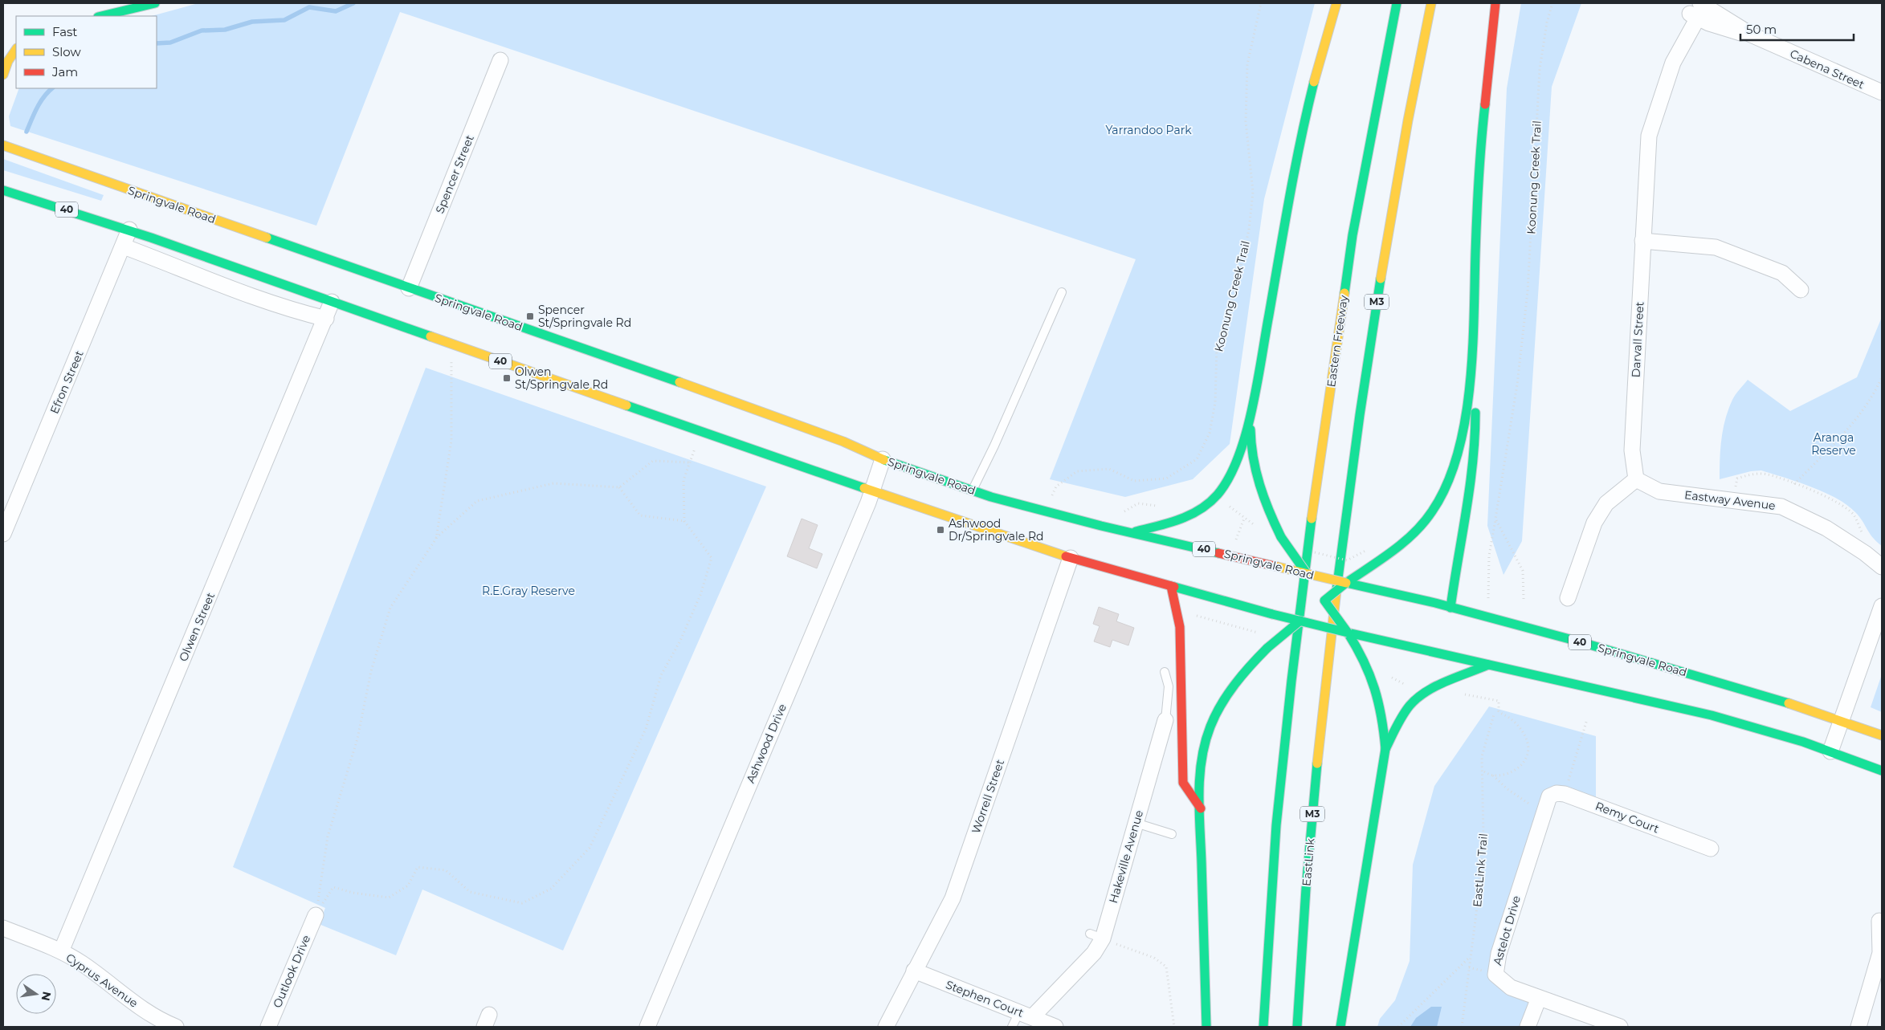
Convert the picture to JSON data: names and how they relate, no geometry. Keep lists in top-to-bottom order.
{
  "streets": {
    "main road": [
      "Springvale Road",
      "40",
      "M3",
      "Eastern Freeway",
      "EastLink"
    ],
    "street": [
      "Cabena Street",
      "Spencer Street",
      "Darvall Street",
      "Efron Street",
      "Eastway Avenue",
      "Olwen Street",
      "Ashwood Drive",
      "Worrell Street",
      "Remy Court",
      "Hakeville Avenue",
      "Astelot Drive",
      "Outlook Drive",
      "Cyprus Avenue",
      "Stephen Court"
    ],
    "path": ["Koonung Creek Trail", "EastLink Trail"]
  },
  "crossings": [
    ["Cabena Street", "Darvall Street"],
    ["Spencer Street", "Springvale Road"],
    ["Koonung Creek Trail", "Springvale Road"],
    ["Springvale Road", "Ashwood Drive"],
    ["40", "Efron Street"],
    ["40", "Olwen Street"],
    ["40", "Ashwood Drive"],
    ["40", "Worrell Street"],
    ["M3", "EastLink"],
    ["Darvall Street", "Eastway Avenue"],
    ["Olwen Street", "Cyprus Avenue"],
    ["Worrell Street", "Stephen Court"],
    ["Hakeville Avenue", "Stephen Court"]
  ],
  "parks": ["Yarrandoo Park", "Aranga Reserve", "R.E.Gray Reserve"],
  "places": {
    "transit": ["Spencer St/Springvale Rd", "Olwen St/Springvale Rd", "Ashwood Dr/Springvale Rd"]
  },
  "legend": ["Fast", "Slow", "Jam"],
  "scale_bar": "50 m",
  "north": "right"
}
